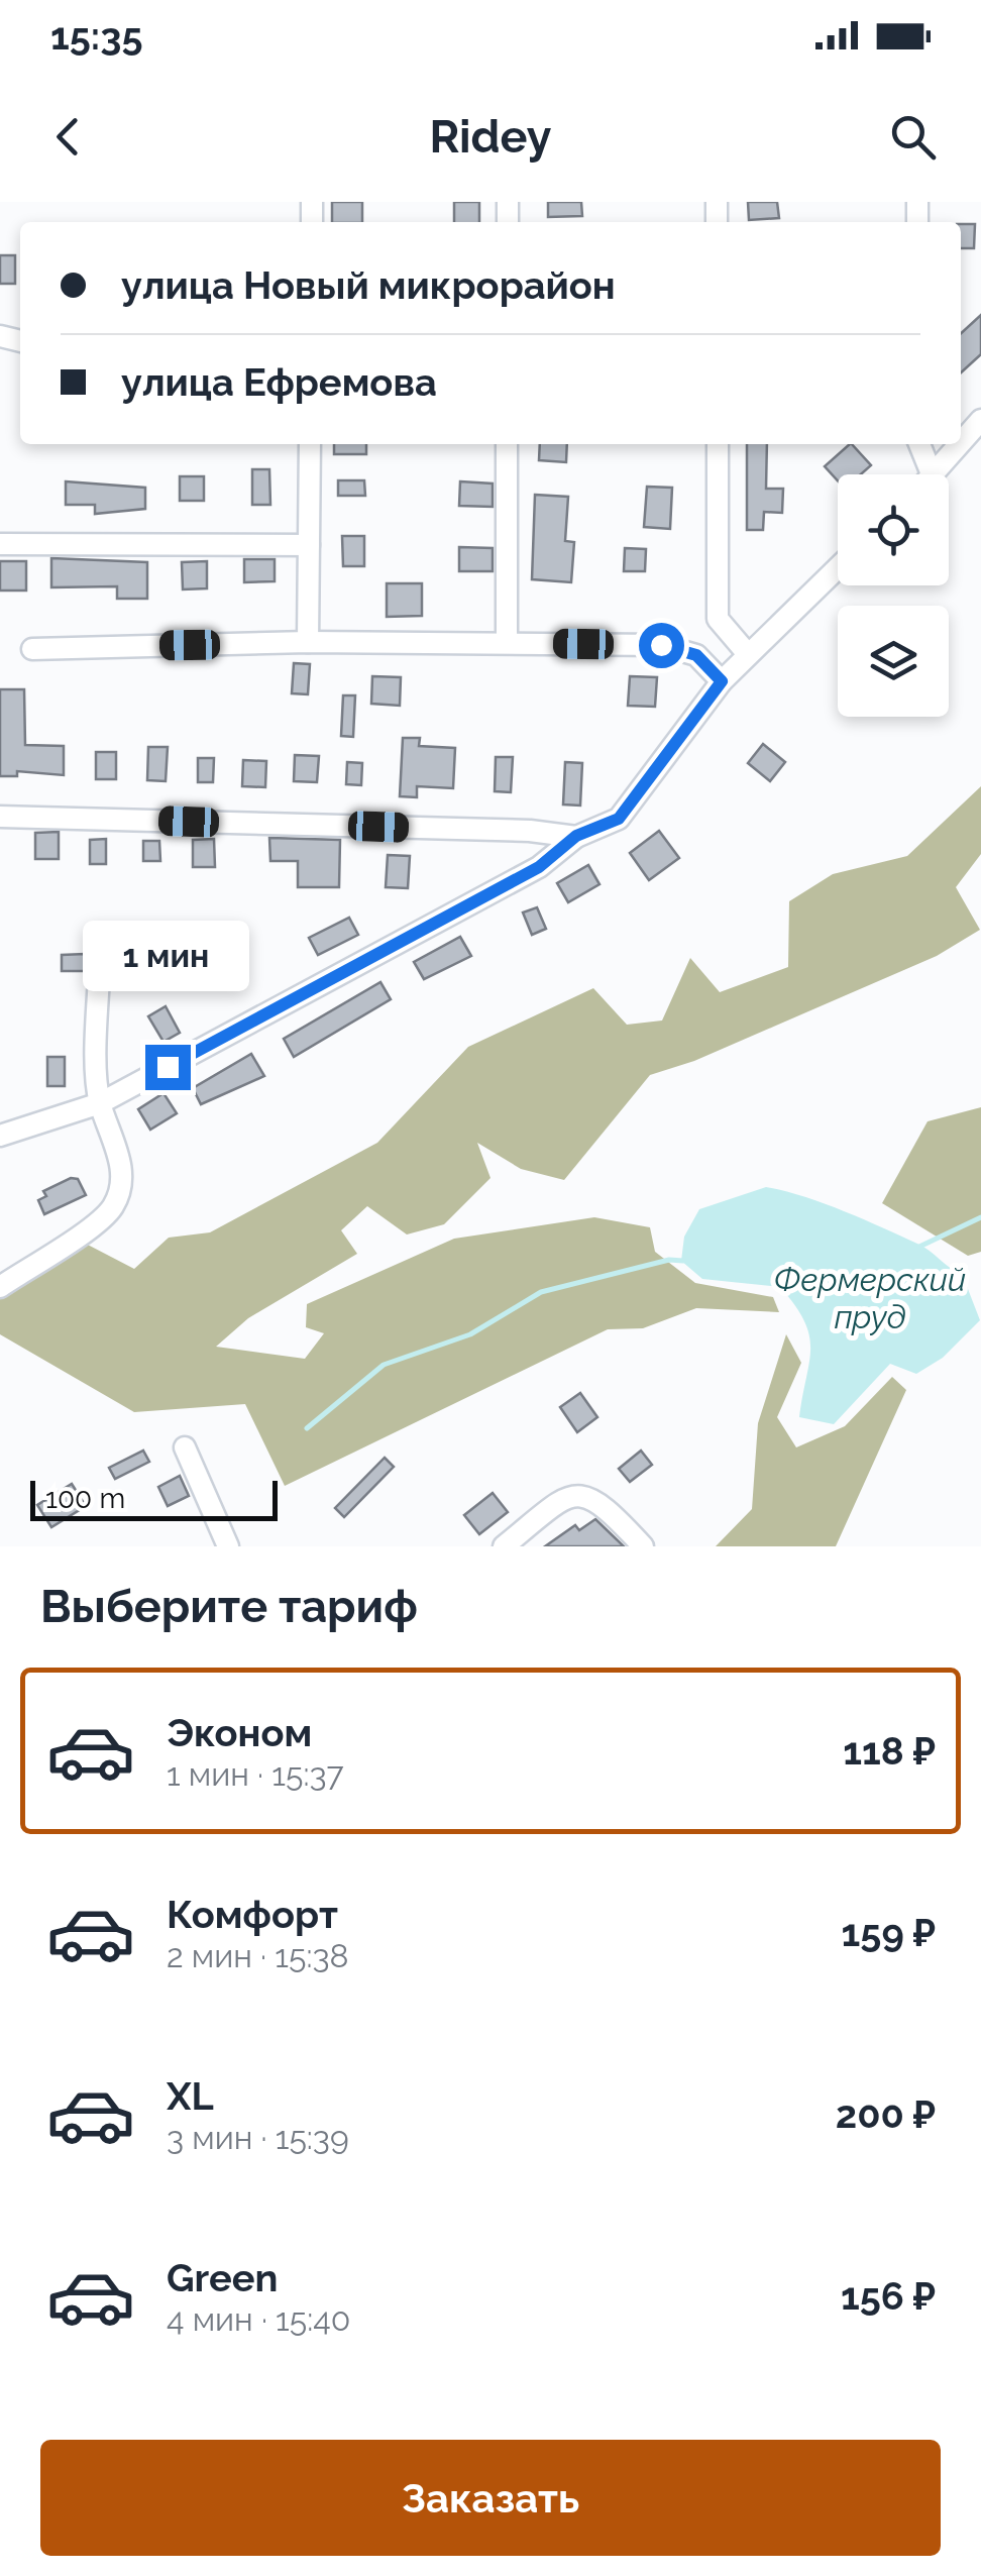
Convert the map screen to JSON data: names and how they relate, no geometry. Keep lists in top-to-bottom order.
{
  "water": ["Фермерский пруд"],
  "scale_bar": "100 m",
  "page": {
    "status": "15:35",
    "header": "Ridey",
    "banner": ["улица Новый микрорайон", "улица Ефремова"],
    "bubble": "1 мин",
    "scale": "100 m",
    "heading": "Выберите тариф",
    "list": [
      {
        "name": "Эконом",
        "note": "1 мин · 15:37",
        "value": "118 ₽"
      },
      {
        "name": "Комфорт",
        "note": "2 мин · 15:38",
        "value": "159 ₽"
      },
      {
        "name": "XL",
        "note": "3 мин · 15:39",
        "value": "200 ₽"
      },
      {
        "name": "Green",
        "note": "4 мин · 15:40",
        "value": "156 ₽"
      }
    ],
    "buttons": "Заказать"
  }
}
